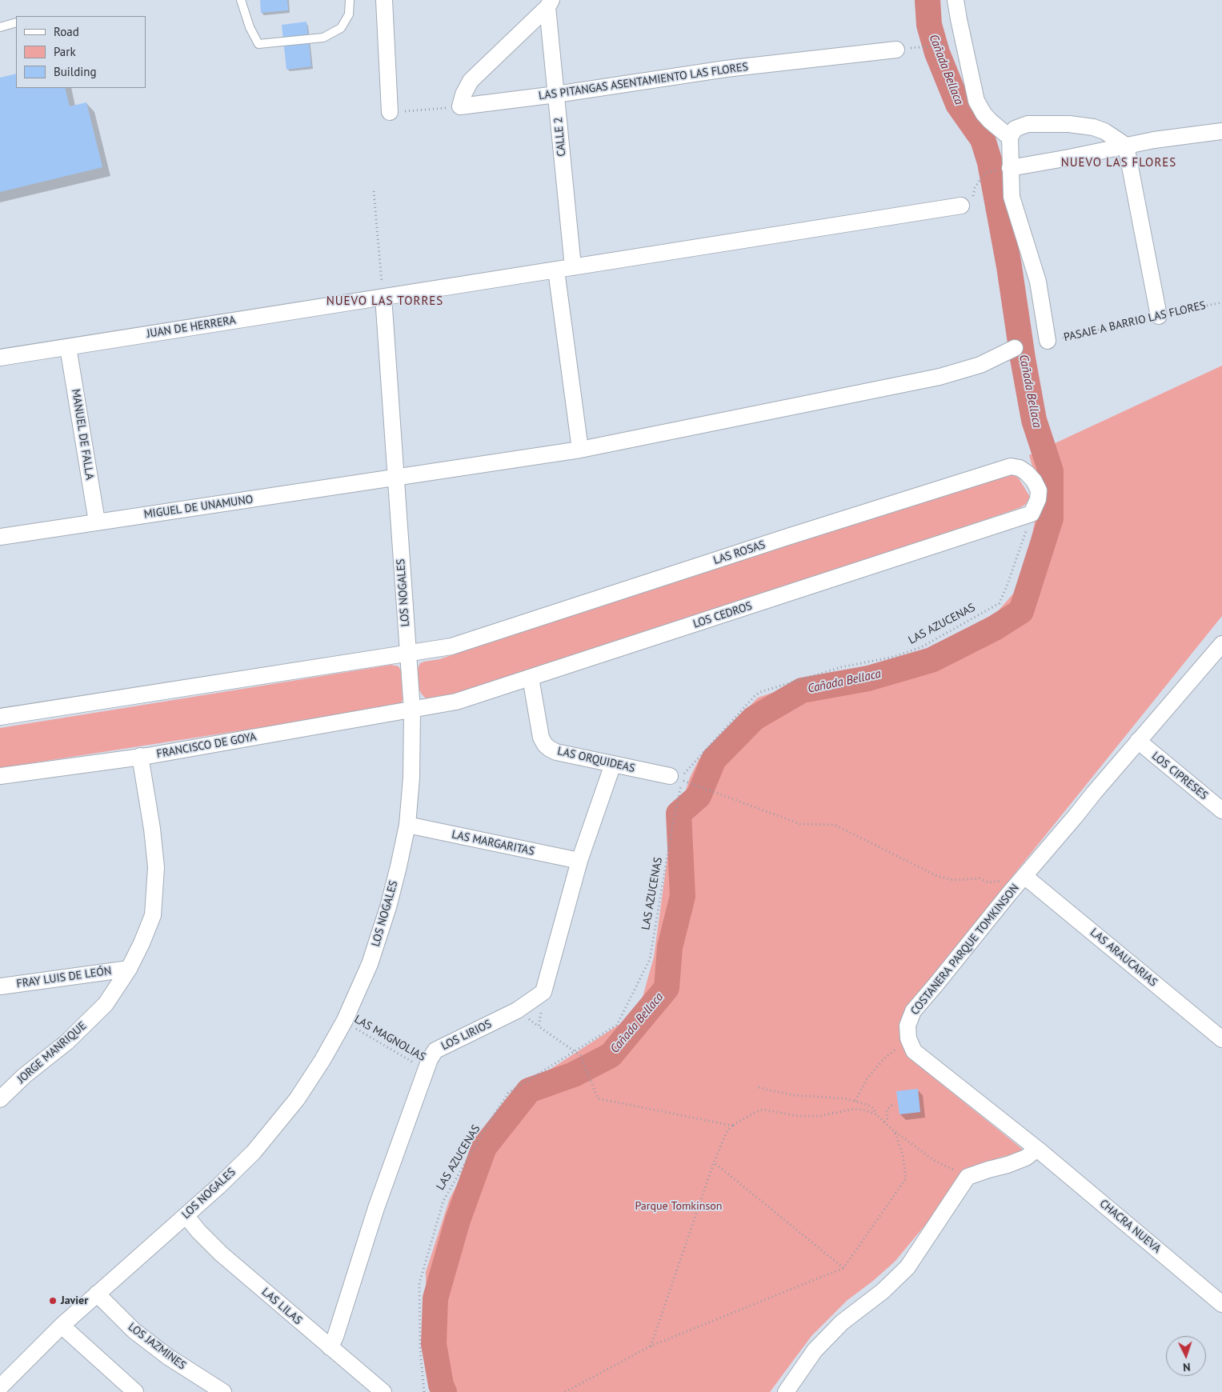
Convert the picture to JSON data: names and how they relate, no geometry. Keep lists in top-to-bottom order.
{
  "streets": {
    "street": [
      "LAS PITANGAS ASENTAMIENTO LAS FLORES",
      "CALLE 2",
      "JUAN DE HERRERA",
      "MANUEL DE FALLA",
      "MIGUEL DE UNAMUNO",
      "LAS ROSAS",
      "LOS NOGALES",
      "LOS CEDROS",
      "FRANCISCO DE GOYA",
      "LAS ORQUIDEAS",
      "LOS CIPRESES",
      "LAS MARGARITAS",
      "COSTANERA PARQUE TOMKINSON",
      "LAS ARAUCARIAS",
      "FRAY LUIS DE LEÓN",
      "LOS LIRIOS",
      "JORGE MANRIQUE",
      "CHACRA NUEVA",
      "LAS LILAS",
      "LOS JAZMINES"
    ],
    "path": ["PASAJE A BARRIO LAS FLORES", "LAS AZUCENAS", "LAS MAGNOLIAS"]
  },
  "crossings": [
    ["LAS PITANGAS ASENTAMIENTO LAS FLORES", "CALLE 2"],
    ["CALLE 2", "JUAN DE HERRERA"],
    ["JUAN DE HERRERA", "MANUEL DE FALLA"],
    ["JUAN DE HERRERA", "LOS NOGALES"],
    ["MANUEL DE FALLA", "MIGUEL DE UNAMUNO"],
    ["MIGUEL DE UNAMUNO", "LOS NOGALES"],
    ["LAS ROSAS", "LOS NOGALES"],
    ["LAS ROSAS", "LOS CEDROS"],
    ["LAS ROSAS", "LAS AZUCENAS"],
    ["LOS NOGALES", "LOS CEDROS"],
    ["LOS NOGALES", "FRANCISCO DE GOYA"],
    ["LOS NOGALES", "LAS MARGARITAS"],
    ["LOS NOGALES", "LAS MAGNOLIAS"],
    ["LOS NOGALES", "LAS LILAS"],
    ["LOS NOGALES", "LOS JAZMINES"],
    ["LOS CEDROS", "LAS AZUCENAS"],
    ["LOS CEDROS", "FRANCISCO DE GOYA"],
    ["LOS CEDROS", "LAS ORQUIDEAS"],
    ["LAS AZUCENAS", "LAS ORQUIDEAS"],
    ["FRANCISCO DE GOYA", "JORGE MANRIQUE"],
    ["LOS CIPRESES", "COSTANERA PARQUE TOMKINSON"],
    ["COSTANERA PARQUE TOMKINSON", "LAS ARAUCARIAS"],
    ["FRAY LUIS DE LEÓN", "JORGE MANRIQUE"],
    ["LOS LIRIOS", "LAS MAGNOLIAS"],
    ["LOS LIRIOS", "LAS LILAS"]
  ],
  "districts": ["NUEVO LAS FLORES", "NUEVO LAS TORRES"],
  "water": ["Cañada Bellaca"],
  "parks": ["Parque Tomkinson"],
  "places": ["Javier"],
  "legend": ["Road", "Park", "Building"],
  "north": "bottom"
}
